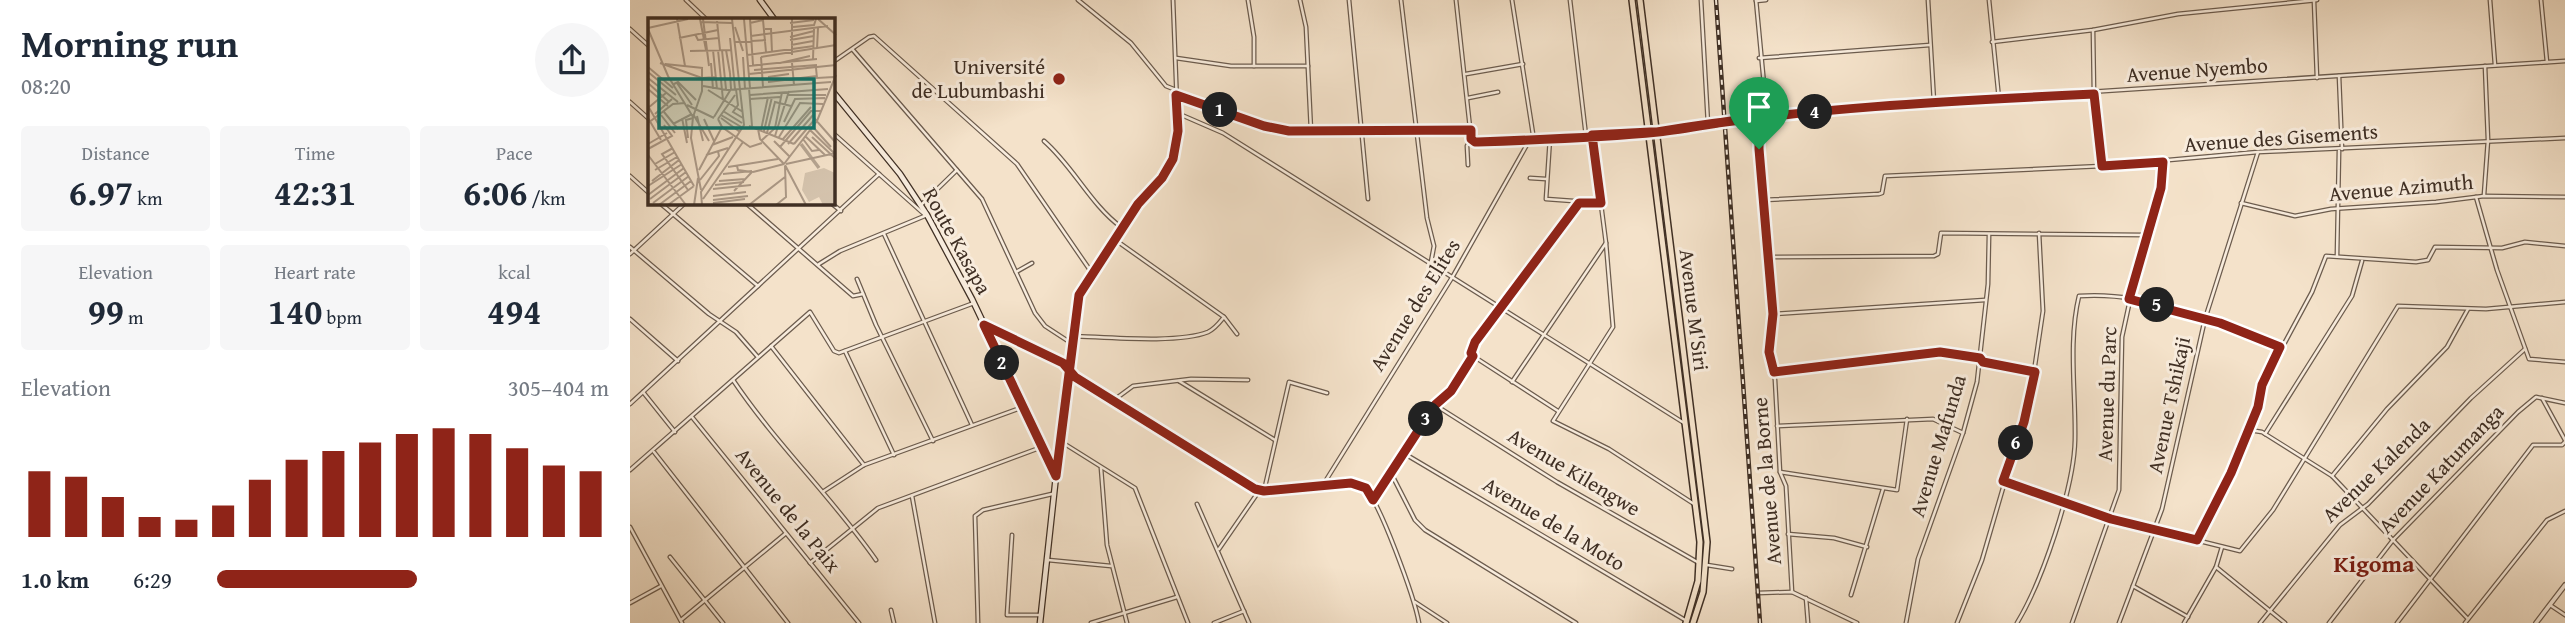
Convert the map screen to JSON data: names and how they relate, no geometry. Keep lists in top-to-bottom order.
{
  "streets": {
    "highway": ["Avenue M'Siri"],
    "main road": ["Route Kasapa"],
    "street": [
      "Avenue Nyembo",
      "Avenue des Gisements",
      "Avenue Azimuth",
      "Avenue des Elites",
      "Avenue du Parc",
      "Avenue Tshikaji",
      "Avenue Mafunda",
      "Avenue Katumanga",
      "Avenue Kalenda",
      "Avenue Kilengwe",
      "Avenue de la Borne",
      "Avenue de la Paix",
      "Avenue de la Moto"
    ]
  },
  "crossings": [
    ["Avenue Nyembo", "Avenue des Elites"],
    ["Avenue Nyembo", "Avenue M'Siri"],
    ["Avenue Nyembo", "Avenue de la Borne"],
    ["Avenue des Gisements", "Avenue du Parc"],
    ["Avenue des Gisements", "Avenue Tshikaji"],
    ["Avenue des Gisements", "Avenue de la Borne"],
    ["Avenue Azimuth", "Avenue Tshikaji"],
    ["Avenue M'Siri", "Avenue Kilengwe"],
    ["Avenue M'Siri", "Avenue de la Moto"]
  ],
  "districts": ["Kigoma"],
  "places": ["Université de Lubumbashi"],
  "page": {
    "heading": ["Morning run", "08:20"],
    "pins": [
      "1",
      "4",
      "5",
      "2",
      "3",
      "6"
    ],
    "stats": [
      ["Distance", "6.97 km"],
      ["Time", "42:31"],
      ["Pace", "6:06 /km"],
      ["Elevation", "99 m"],
      ["Heart rate", "140 bpm"],
      ["kcal", "494"]
    ],
    "chart": ["Elevation", "305–404 m"],
    "list": [
      {
        "name": "1.0 km",
        "note": "6:29"
      }
    ]
  }
}
